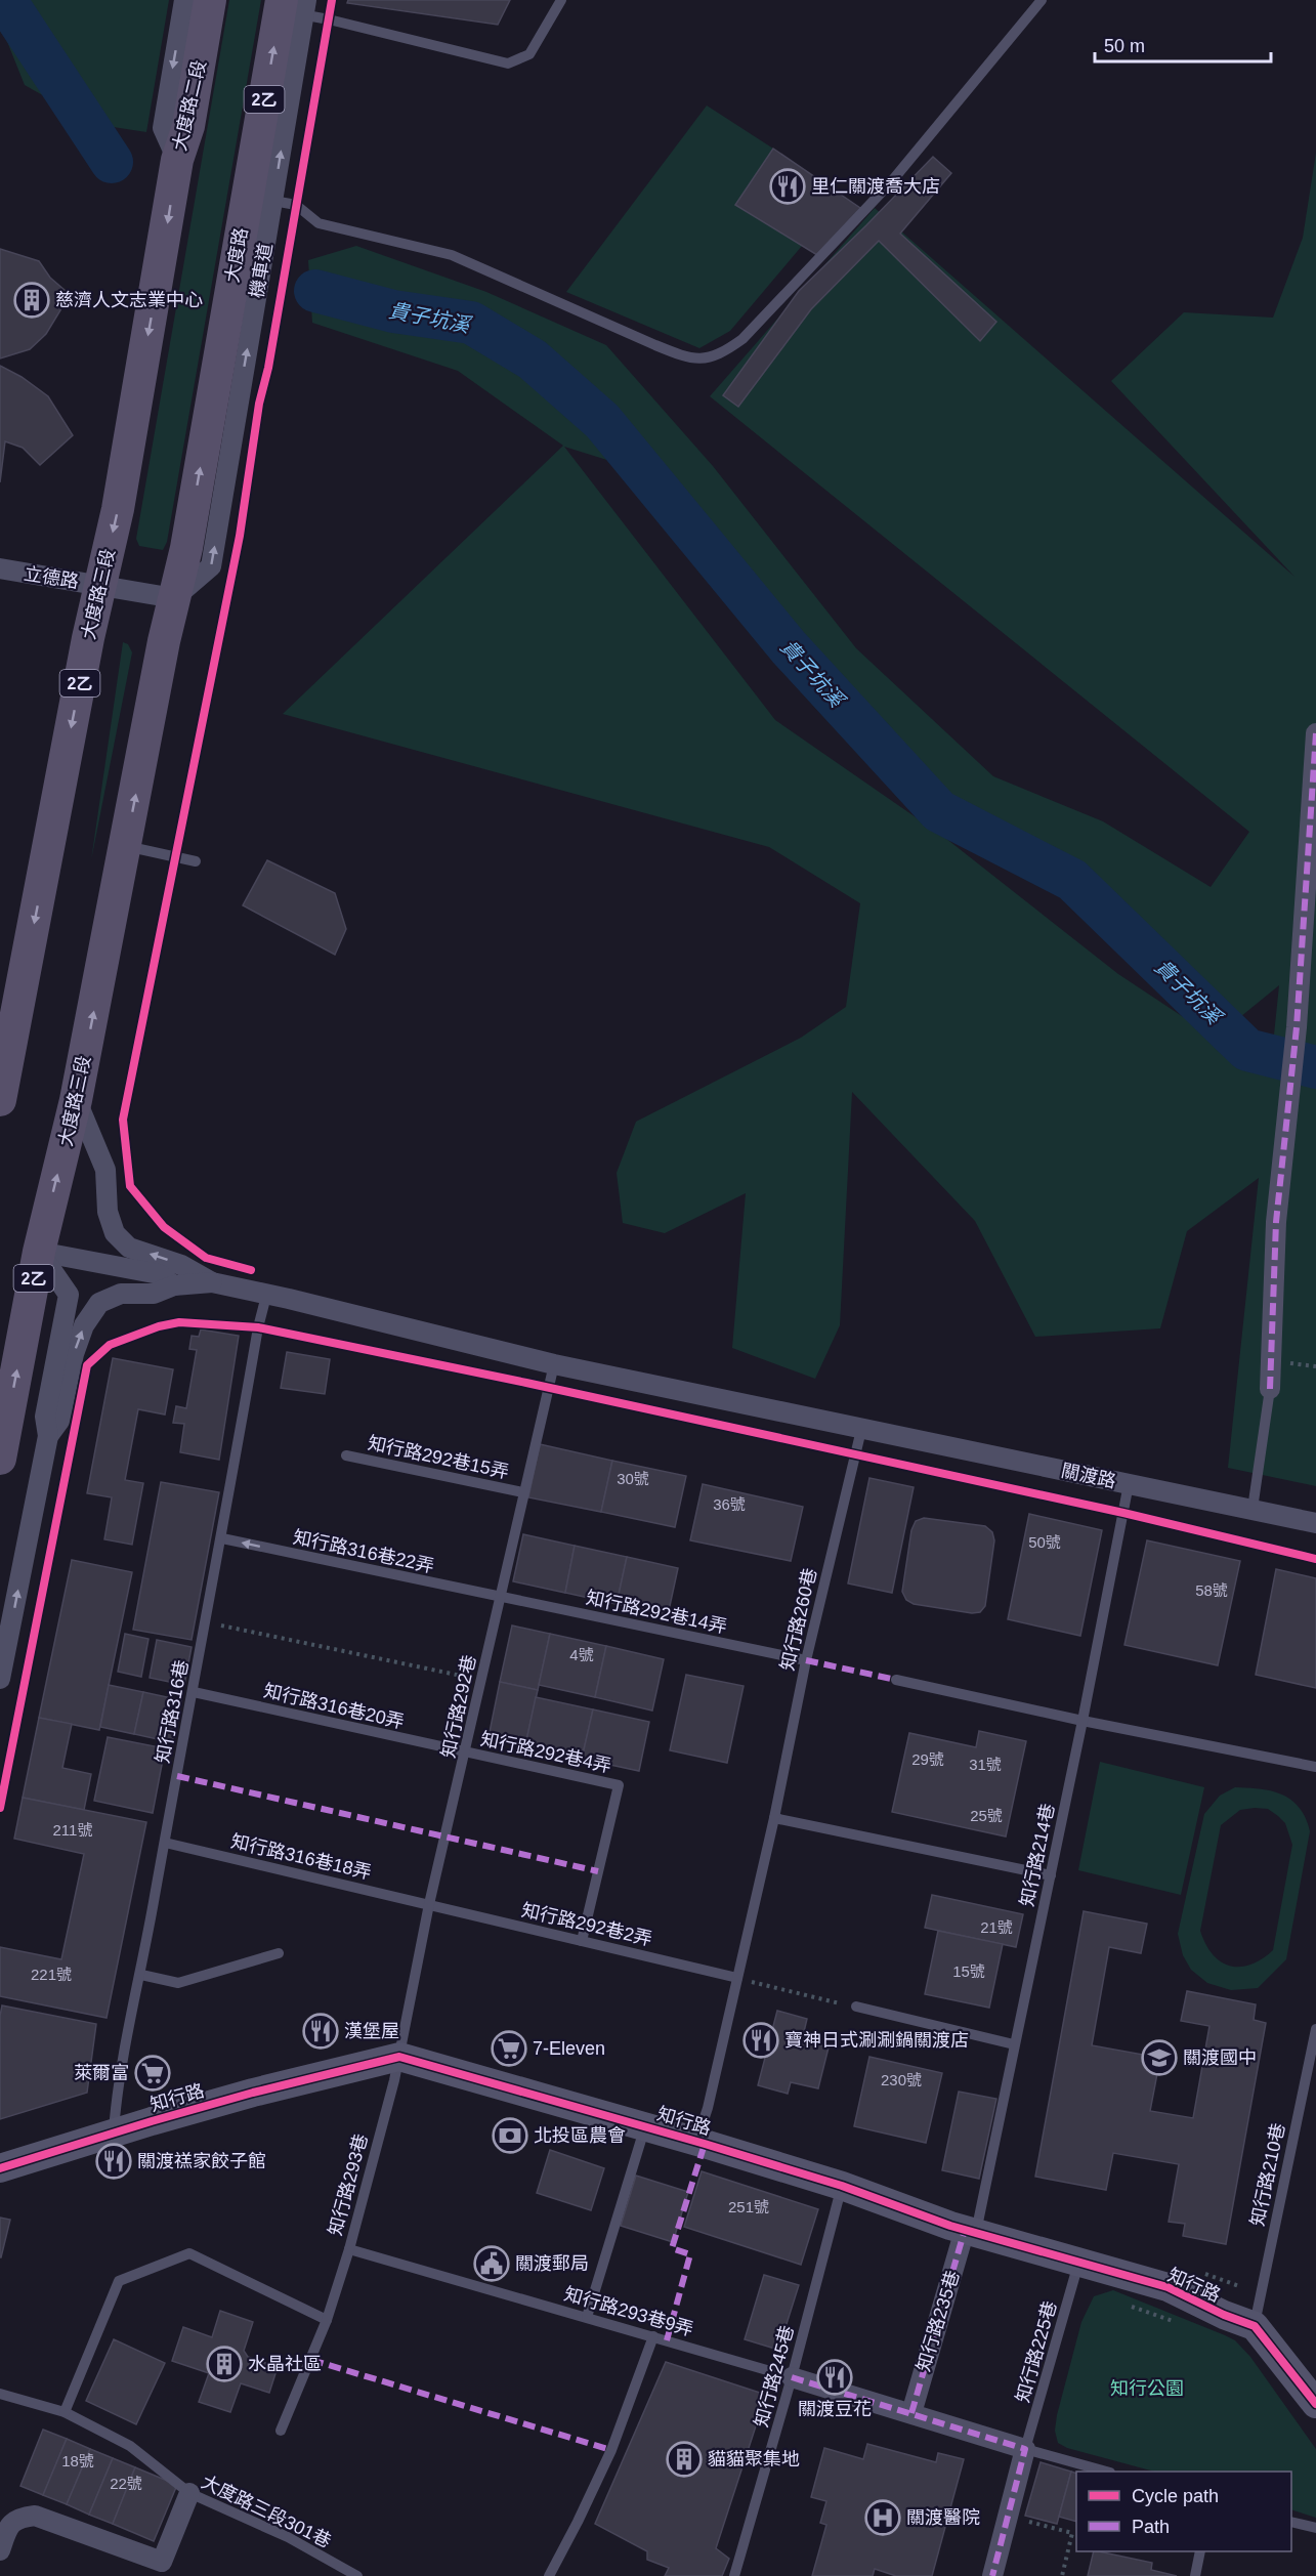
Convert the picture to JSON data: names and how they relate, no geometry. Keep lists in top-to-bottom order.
{
  "streets": {
    "main road": [
      "2乙",
      "大度路二段",
      "大度路",
      "大度路三段"
    ],
    "street": [
      "立德路",
      "關渡路",
      "知行路",
      "知行路235巷"
    ],
    "lane": [
      "知行路292巷15弄",
      "知行路316巷22弄",
      "知行路292巷14弄",
      "知行路260巷",
      "知行路316巷20弄",
      "知行路292巷",
      "知行路316巷",
      "知行路292巷4弄",
      "知行路214巷",
      "知行路316巷18弄",
      "知行路292巷2弄",
      "知行路210巷",
      "知行路293巷",
      "知行路293巷9弄",
      "知行路225巷",
      "知行路245巷",
      "大度路三段301巷"
    ]
  },
  "crossings": [
    ["2乙", "大度路"],
    ["大度路二段", "大度路三段"],
    ["大度路", "大度路三段"],
    ["立德路", "大度路三段"],
    ["知行路292巷15弄", "知行路292巷"],
    ["關渡路", "知行路260巷"],
    ["關渡路", "知行路292巷"],
    ["關渡路", "知行路316巷"],
    ["關渡路", "知行路214巷"],
    ["知行路316巷22弄", "知行路292巷14弄"],
    ["知行路316巷22弄", "知行路292巷"],
    ["知行路316巷22弄", "知行路316巷"],
    ["知行路292巷14弄", "知行路260巷"],
    ["知行路292巷14弄", "知行路292巷"],
    ["知行路260巷", "知行路292巷2弄"],
    ["知行路260巷", "知行路"],
    ["知行路316巷20弄", "知行路292巷"],
    ["知行路316巷20弄", "知行路316巷"],
    ["知行路316巷20弄", "知行路292巷4弄"],
    ["知行路292巷", "知行路292巷4弄"],
    ["知行路292巷", "知行路316巷18弄"],
    ["知行路292巷", "知行路292巷2弄"],
    ["知行路292巷", "知行路"],
    ["知行路292巷", "知行路293巷"],
    ["知行路316巷", "知行路316巷18弄"],
    ["知行路316巷", "知行路"],
    ["知行路292巷4弄", "知行路292巷2弄"],
    ["知行路214巷", "知行路"],
    ["知行路214巷", "知行路235巷"],
    ["知行路316巷18弄", "知行路292巷2弄"],
    ["知行路", "知行路210巷"],
    ["知行路", "知行路293巷"],
    ["知行路", "知行路235巷"],
    ["知行路", "知行路225巷"],
    ["知行路", "知行路245巷"],
    ["知行路293巷", "知行路293巷9弄"],
    ["知行路293巷9弄", "知行路245巷"]
  ],
  "one_way": ["大度路二段", "知行路316巷22弄"],
  "water": ["貴子坑溪"],
  "parks": ["知行公園"],
  "places": {
    "restaurant": [
      "里仁關渡喬大店",
      "漢堡屋",
      "寶神日式涮涮鍋關渡店",
      "關渡禚家餃子館",
      "關渡豆花"
    ],
    "building": ["慈濟人文志業中心", "水晶社區", "貓貓聚集地"],
    "supermarket": ["7-Eleven", "萊爾富"],
    "school or university": ["關渡國中"],
    "bank": ["北投區農會"],
    "public building": ["關渡郵局"],
    "hospital": ["關渡醫院"]
  },
  "house_numbers": [
    "30號",
    "36號",
    "50號",
    "58號",
    "4號",
    "29號",
    "31號",
    "25號",
    "211號",
    "21號",
    "15號",
    "221號",
    "230號",
    "251號",
    "18號",
    "22號"
  ],
  "legend": ["Cycle path", "Path"],
  "scale_bar": "50 m"
}
